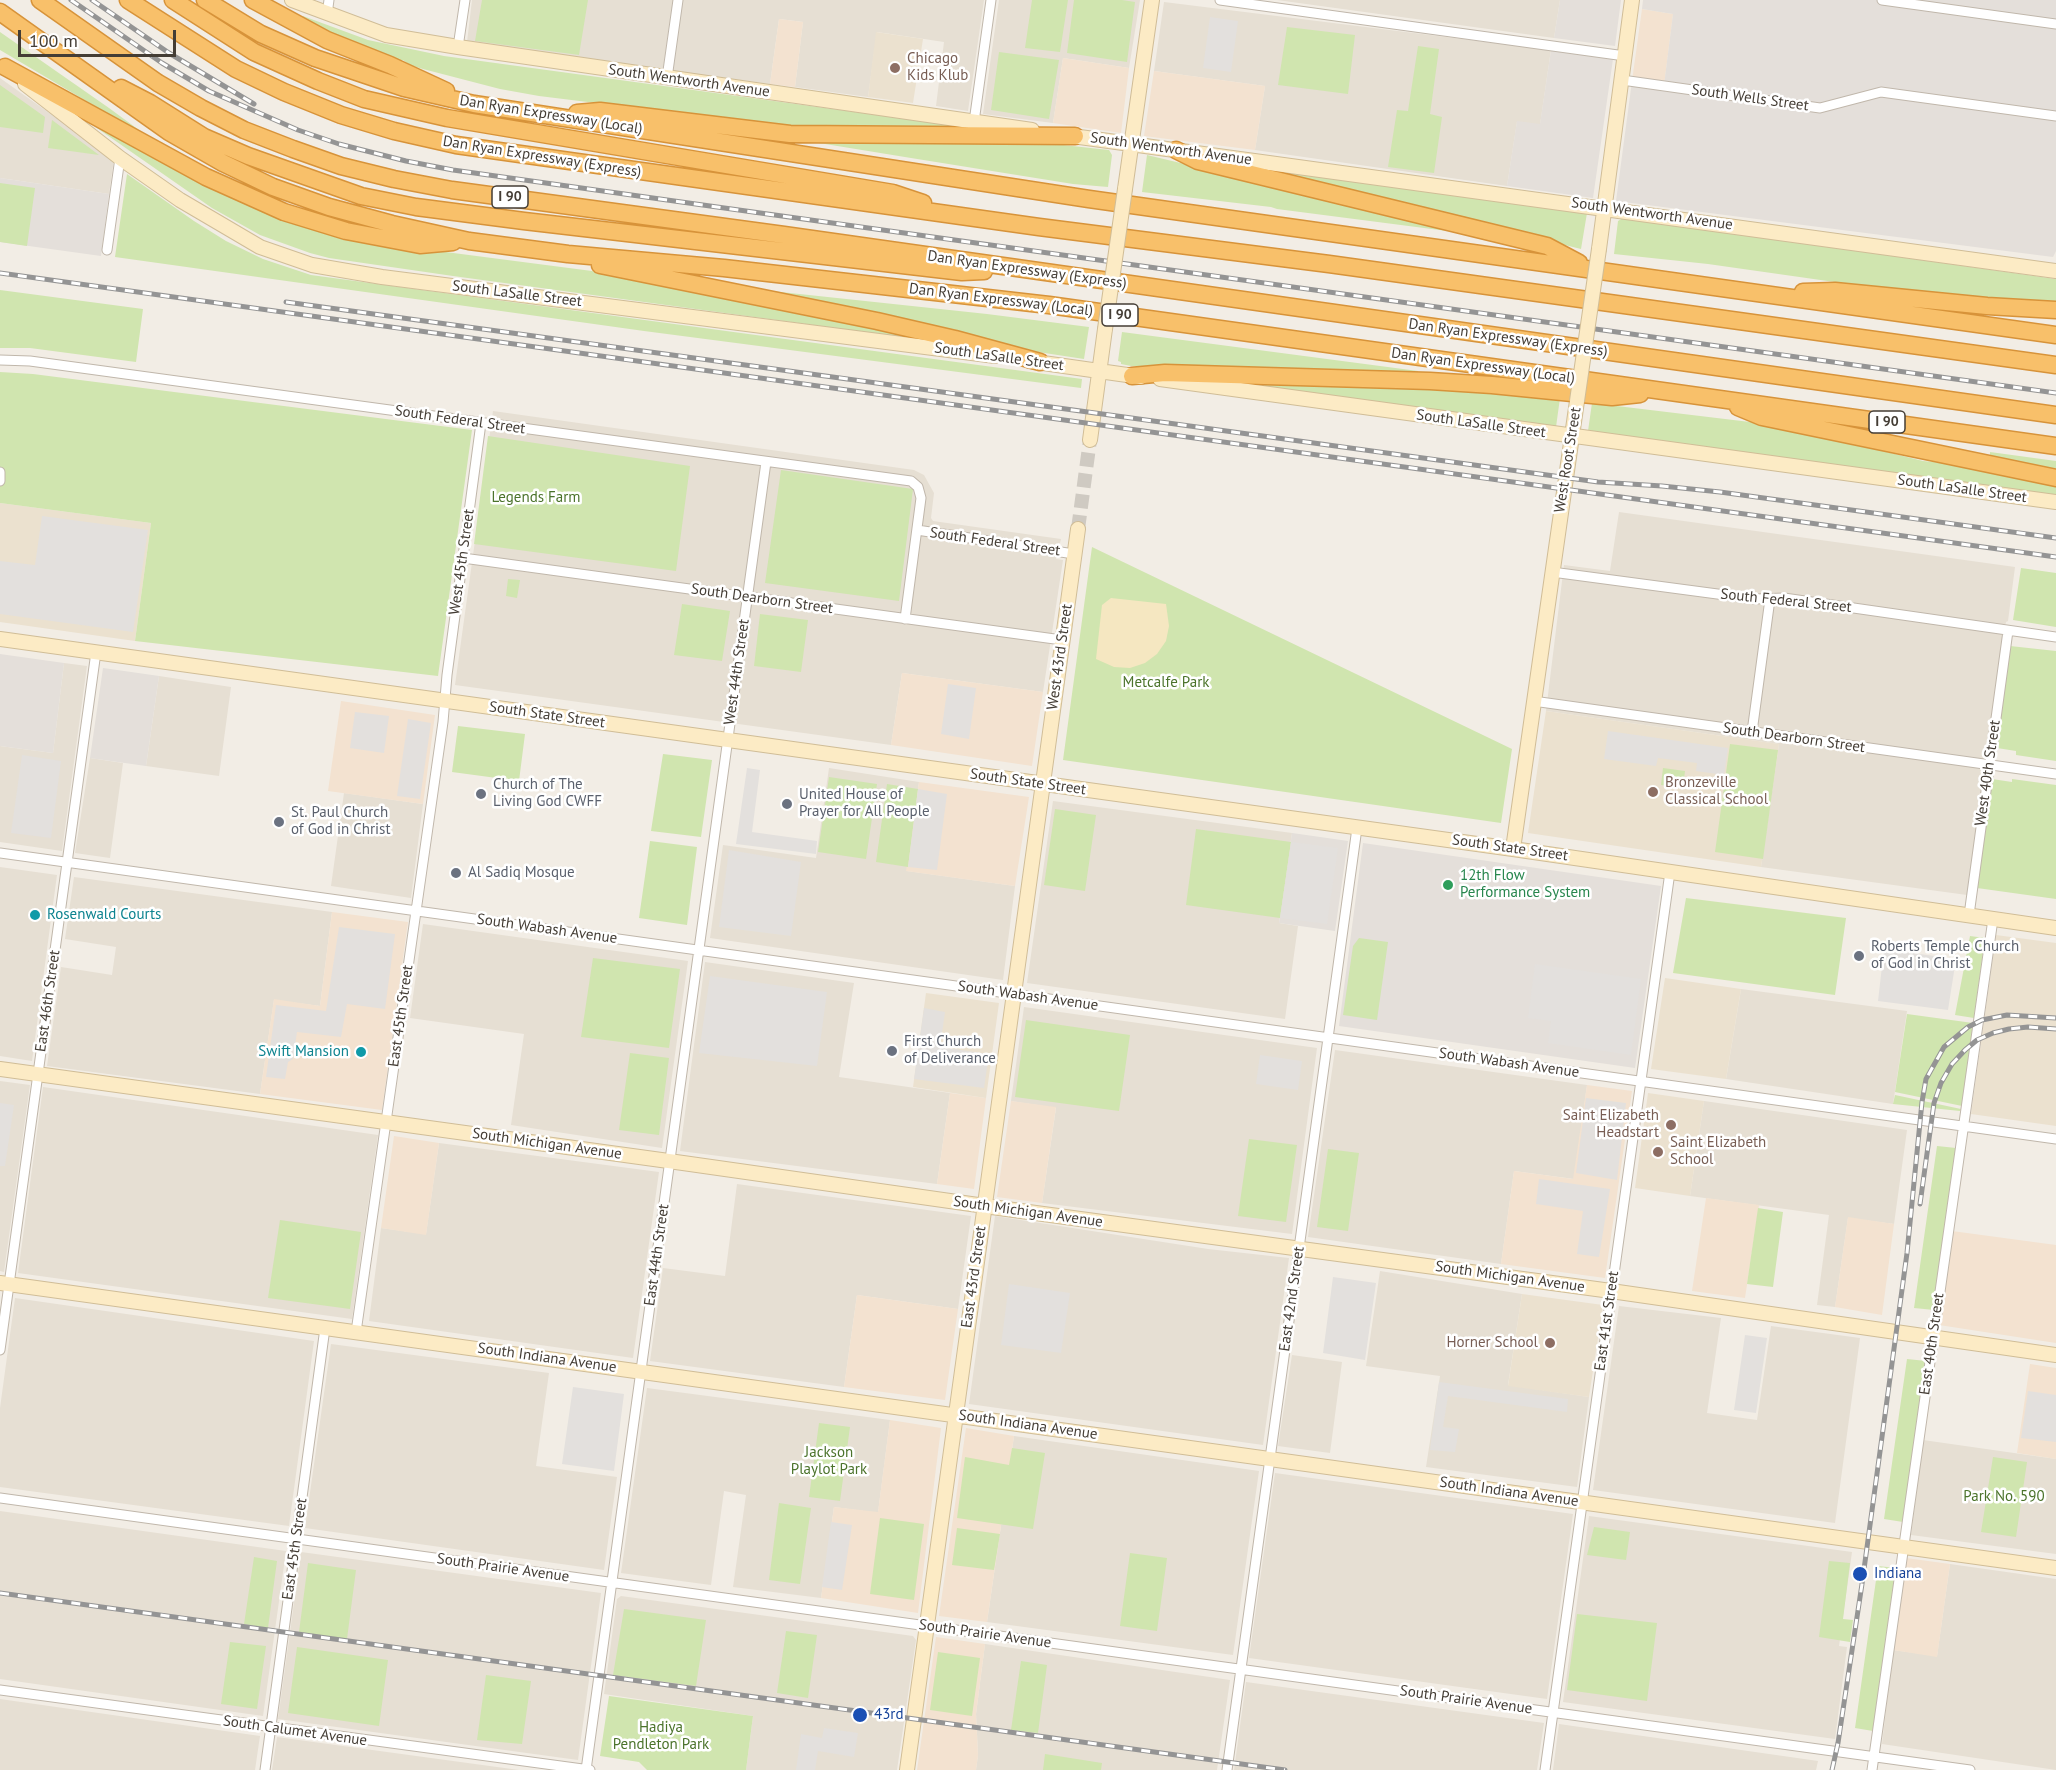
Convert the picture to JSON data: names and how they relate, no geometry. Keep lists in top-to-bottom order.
{
  "streets": {
    "highway": ["Dan Ryan Expressway (Local)", "Dan Ryan Expressway (Express)", "I 90"],
    "street": [
      "South Wentworth Avenue",
      "South Wells Street",
      "South LaSalle Street",
      "South Federal Street",
      "West Root Street",
      "West 45th Street",
      "South Dearborn Street",
      "West 43rd Street",
      "West 44th Street",
      "South State Street",
      "West 40th Street",
      "South Wabash Avenue",
      "East 46th Street",
      "East 45th Street",
      "South Michigan Avenue",
      "East 44th Street",
      "East 43rd Street",
      "East 42nd Street",
      "East 41st Street",
      "East 40th Street",
      "South Indiana Avenue",
      "South Prairie Avenue",
      "South Calumet Avenue"
    ]
  },
  "crossings": [
    ["South Wentworth Avenue", "West Root Street"],
    ["South Wells Street", "West Root Street"],
    ["South LaSalle Street", "West Root Street"],
    ["South Federal Street", "West Root Street"],
    ["South Federal Street", "West 45th Street"],
    ["South Federal Street", "West 43rd Street"],
    ["South Federal Street", "West 44th Street"],
    ["South Federal Street", "West 40th Street"],
    ["West Root Street", "South Dearborn Street"],
    ["West Root Street", "South State Street"],
    ["West 45th Street", "South Dearborn Street"],
    ["West 45th Street", "South State Street"],
    ["West 45th Street", "East 45th Street"],
    ["South Dearborn Street", "West 43rd Street"],
    ["South Dearborn Street", "West 44th Street"],
    ["South Dearborn Street", "West 40th Street"],
    ["West 43rd Street", "South State Street"],
    ["West 43rd Street", "East 43rd Street"],
    ["West 44th Street", "South State Street"],
    ["West 44th Street", "East 44th Street"],
    ["South State Street", "West 40th Street"],
    ["South State Street", "East 46th Street"],
    ["South State Street", "East 45th Street"],
    ["South State Street", "East 44th Street"],
    ["South State Street", "East 43rd Street"],
    ["South State Street", "East 42nd Street"],
    ["South State Street", "East 41st Street"],
    ["South State Street", "East 40th Street"],
    ["South Wabash Avenue", "East 46th Street"],
    ["South Wabash Avenue", "East 45th Street"],
    ["South Wabash Avenue", "East 44th Street"],
    ["South Wabash Avenue", "East 43rd Street"],
    ["South Wabash Avenue", "East 42nd Street"],
    ["South Wabash Avenue", "East 41st Street"],
    ["South Wabash Avenue", "East 40th Street"],
    ["East 46th Street", "South Michigan Avenue"],
    ["East 46th Street", "South Indiana Avenue"],
    ["East 45th Street", "South Michigan Avenue"],
    ["East 45th Street", "South Indiana Avenue"],
    ["East 45th Street", "South Prairie Avenue"],
    ["East 45th Street", "South Calumet Avenue"],
    ["South Michigan Avenue", "East 44th Street"],
    ["South Michigan Avenue", "East 43rd Street"],
    ["South Michigan Avenue", "East 42nd Street"],
    ["South Michigan Avenue", "East 41st Street"],
    ["South Michigan Avenue", "East 40th Street"],
    ["East 44th Street", "South Indiana Avenue"],
    ["East 44th Street", "South Prairie Avenue"],
    ["East 44th Street", "South Calumet Avenue"],
    ["East 43rd Street", "South Indiana Avenue"],
    ["East 43rd Street", "South Prairie Avenue"],
    ["East 42nd Street", "South Indiana Avenue"],
    ["East 42nd Street", "South Prairie Avenue"],
    ["East 41st Street", "South Indiana Avenue"],
    ["East 41st Street", "South Prairie Avenue"],
    ["East 40th Street", "South Indiana Avenue"],
    ["East 40th Street", "South Prairie Avenue"]
  ],
  "parks": [
    "Legends Farm",
    "Metcalfe Park",
    "Jackson Playlot Park",
    "Park No. 590",
    "Hadiya Pendleton Park"
  ],
  "places": [
    "Chicago Kids Klub",
    "Bronzeville Classical School",
    "Church of The Living God CWFF",
    "United House of Prayer for All People",
    "St. Paul Church of God in Christ",
    "Al Sadiq Mosque",
    "12th Flow Performance System",
    "Rosenwald Courts",
    "Roberts Temple Church of God in Christ",
    "First Church of Deliverance",
    "Swift Mansion",
    "Saint Elizabeth Headstart",
    "Saint Elizabeth School",
    "Horner School",
    "Indiana",
    "43rd"
  ],
  "scale_bar": "100 m"
}
